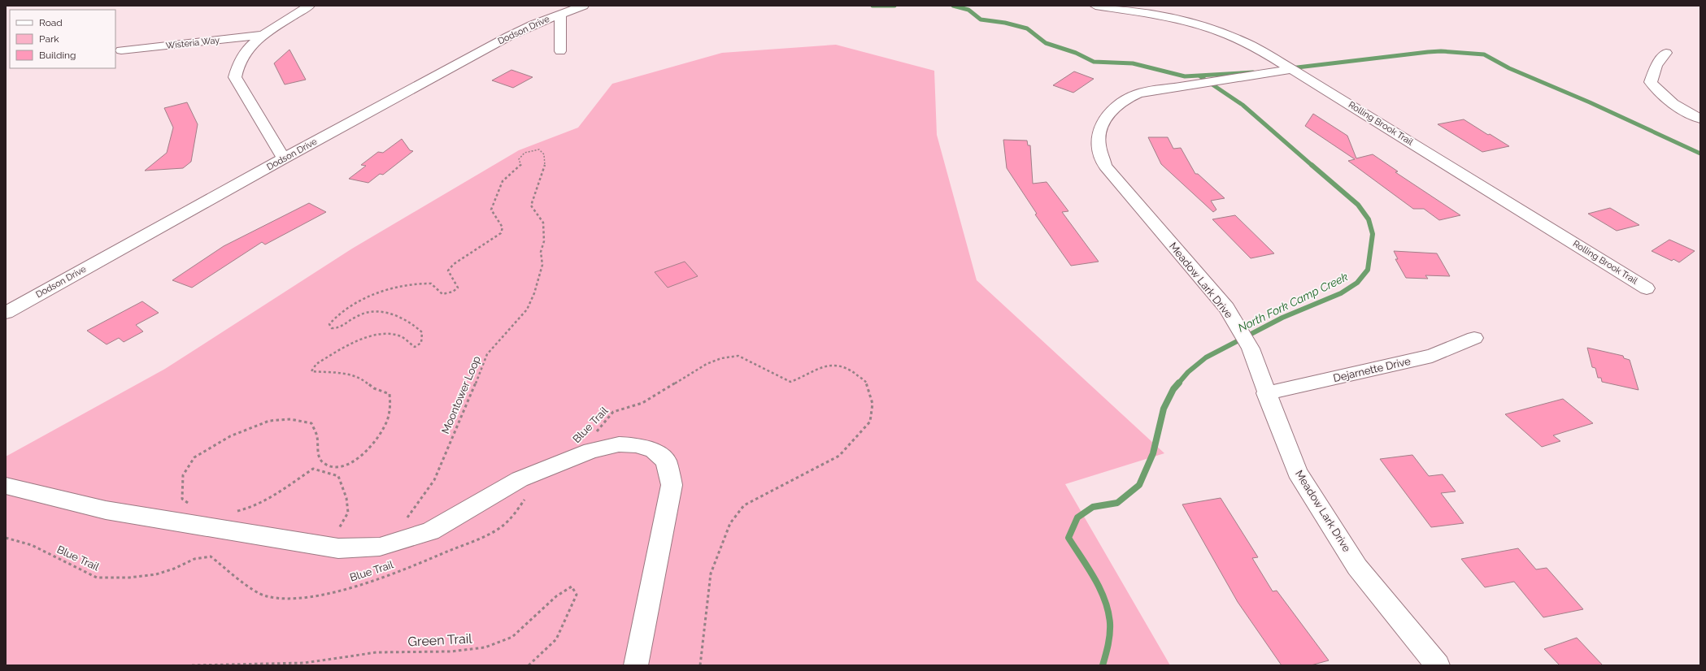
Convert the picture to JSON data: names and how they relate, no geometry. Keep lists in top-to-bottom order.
{
  "streets": {
    "street": [
      "Dodson Drive",
      "Wisteria Way",
      "Rolling Brook Trail",
      "Meadow Lark Drive",
      "Dejarnette Drive"
    ],
    "path": ["Moontower Loop", "Blue Trail", "Green Trail"]
  },
  "crossings": [
    ["Rolling Brook Trail", "Meadow Lark Drive"],
    ["Meadow Lark Drive", "Dejarnette Drive"]
  ],
  "water": ["North Fork Camp Creek"],
  "legend": ["Road", "Park", "Building"]
}
